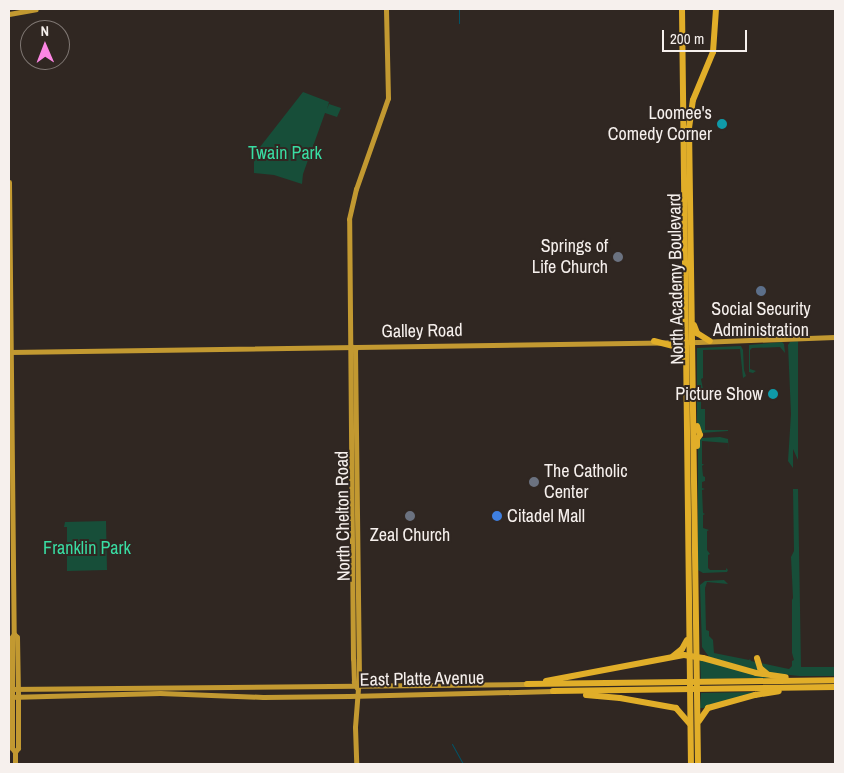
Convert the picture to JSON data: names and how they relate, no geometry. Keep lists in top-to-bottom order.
{
  "streets": {
    "highway": ["North Academy Boulevard", "East Platte Avenue"],
    "main road": ["Galley Road", "North Chelton Road"]
  },
  "crossings": [
    ["North Academy Boulevard", "Galley Road"],
    ["Galley Road", "North Chelton Road"],
    ["North Chelton Road", "East Platte Avenue"]
  ],
  "parks": ["Twain Park", "Franklin Park"],
  "places": [
    "Loomee's Comedy Corner",
    "Springs of Life Church",
    "Social Security Administration",
    "Picture Show",
    "The Catholic Center",
    "Zeal Church",
    "Citadel Mall"
  ],
  "scale_bar": "200 m",
  "north": "top"
}
